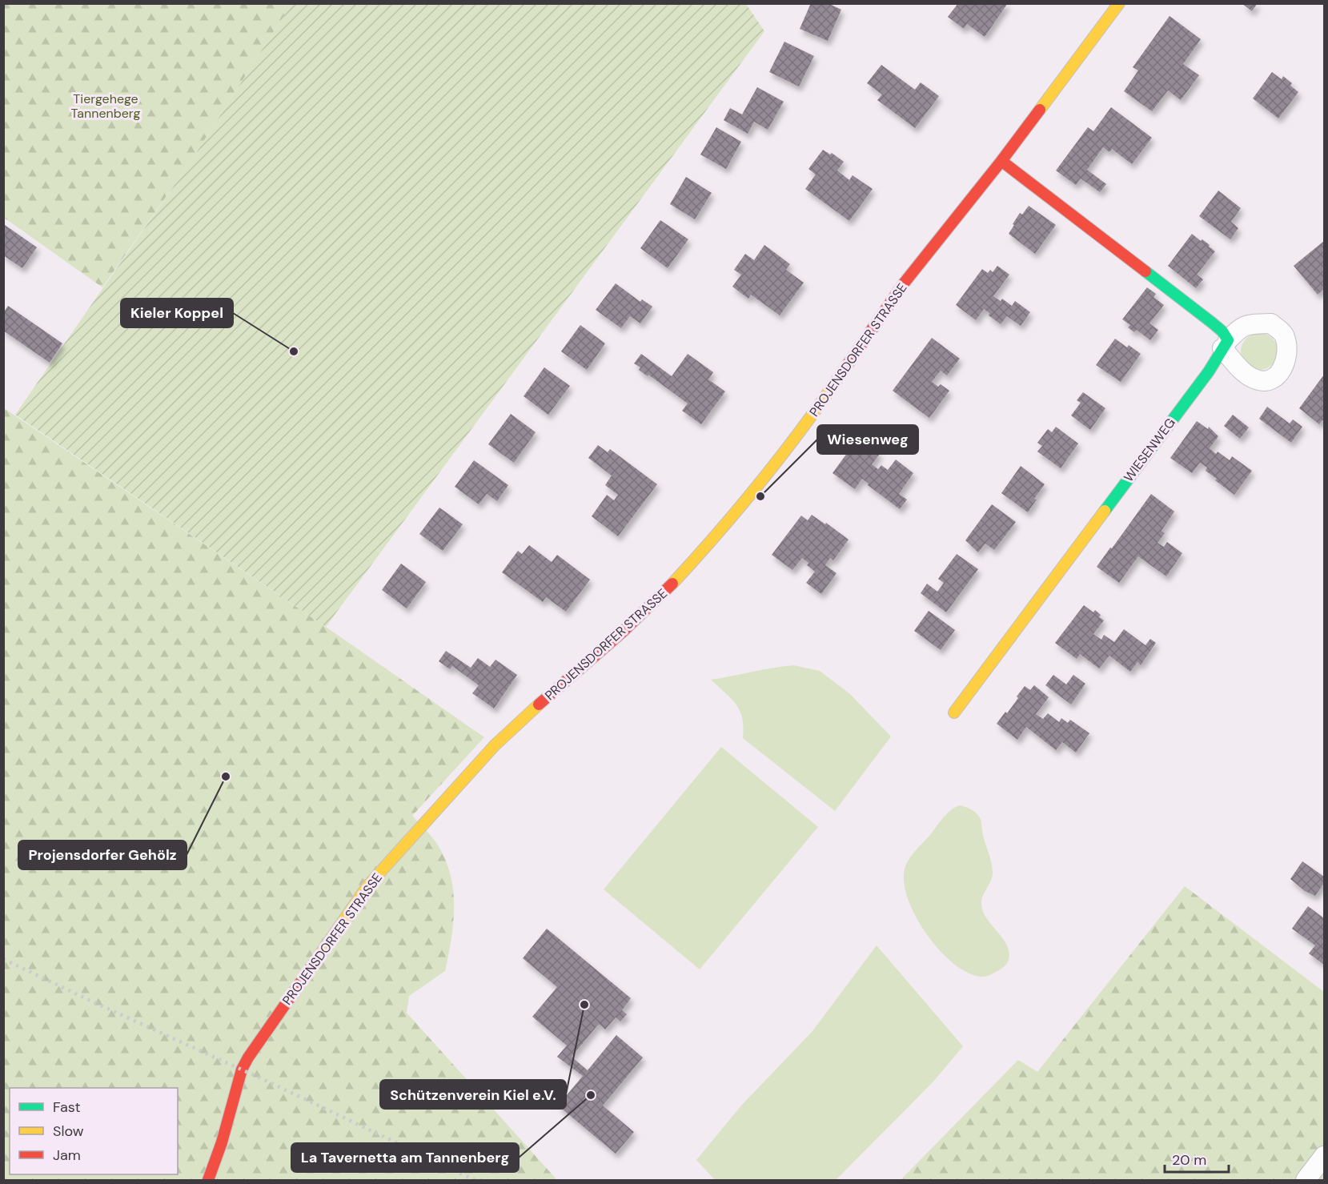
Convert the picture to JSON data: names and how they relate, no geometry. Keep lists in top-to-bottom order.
{
  "streets": {
    "street": ["PROJENSDORFER STRASSE", "WIESENWEG"]
  },
  "crossings": [
    ["PROJENSDORFER STRASSE", "WIESENWEG"]
  ],
  "parks": ["Tiergehege Tannenberg"],
  "places": [
    "Kieler Koppel",
    "Wiesenweg",
    "Projensdorfer Gehölz",
    "Schützenverein Kiel e.V.",
    "La Tavernetta am Tannenberg"
  ],
  "legend": ["Fast", "Slow", "Jam"],
  "scale_bar": "20 m"
}
